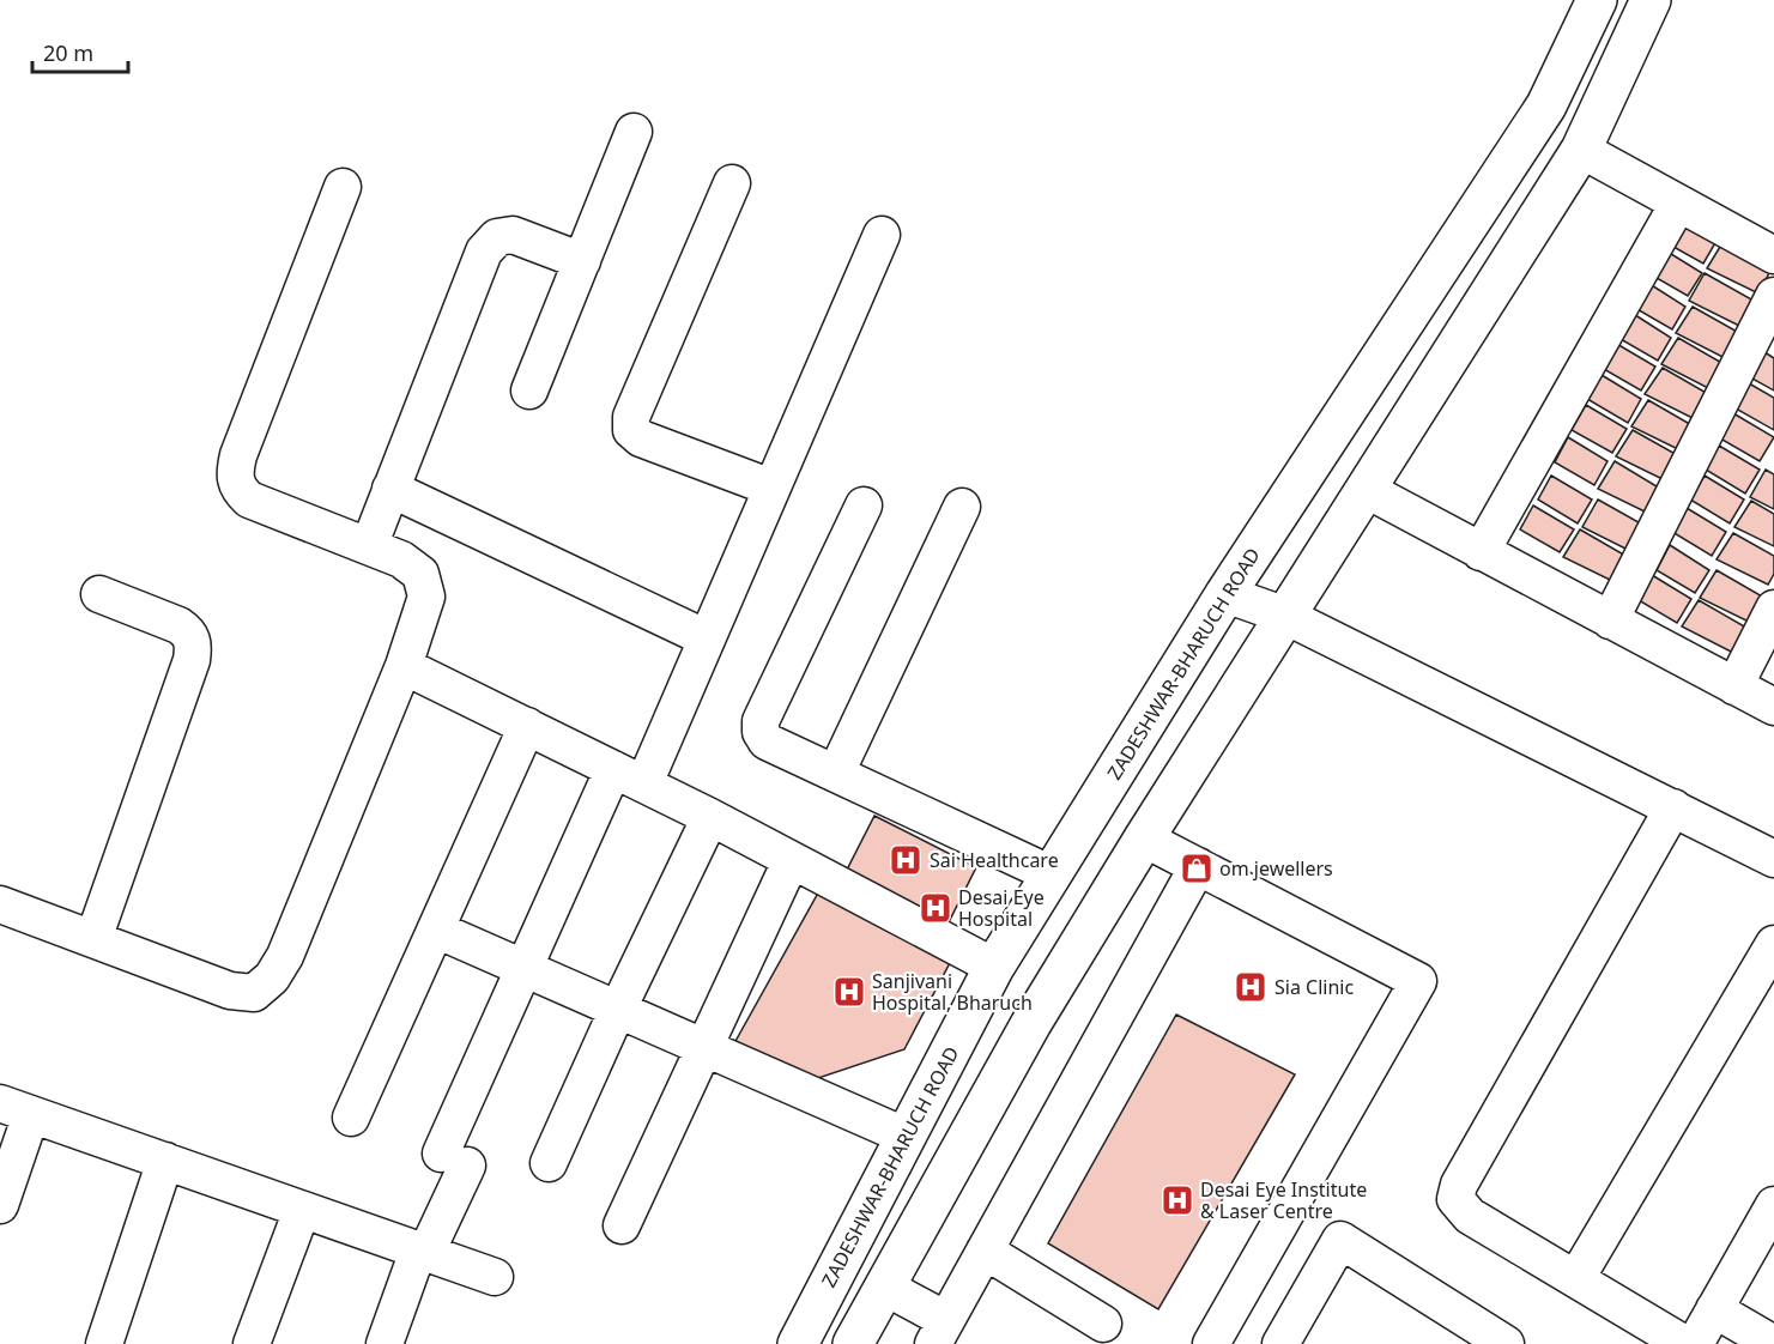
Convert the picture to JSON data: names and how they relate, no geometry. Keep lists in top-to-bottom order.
{
  "streets": {
    "main road": ["ZADESHWAR-BHARUCH ROAD"]
  },
  "places": {
    "hospital": [
      "Sai Healthcare",
      "Desai Eye Hospital",
      "Sia Clinic",
      "Sanjivani Hospital, Bharuch",
      "Desai Eye Institute & Laser Centre"
    ],
    "shop": ["om jewellers"]
  },
  "scale_bar": "20 m"
}
